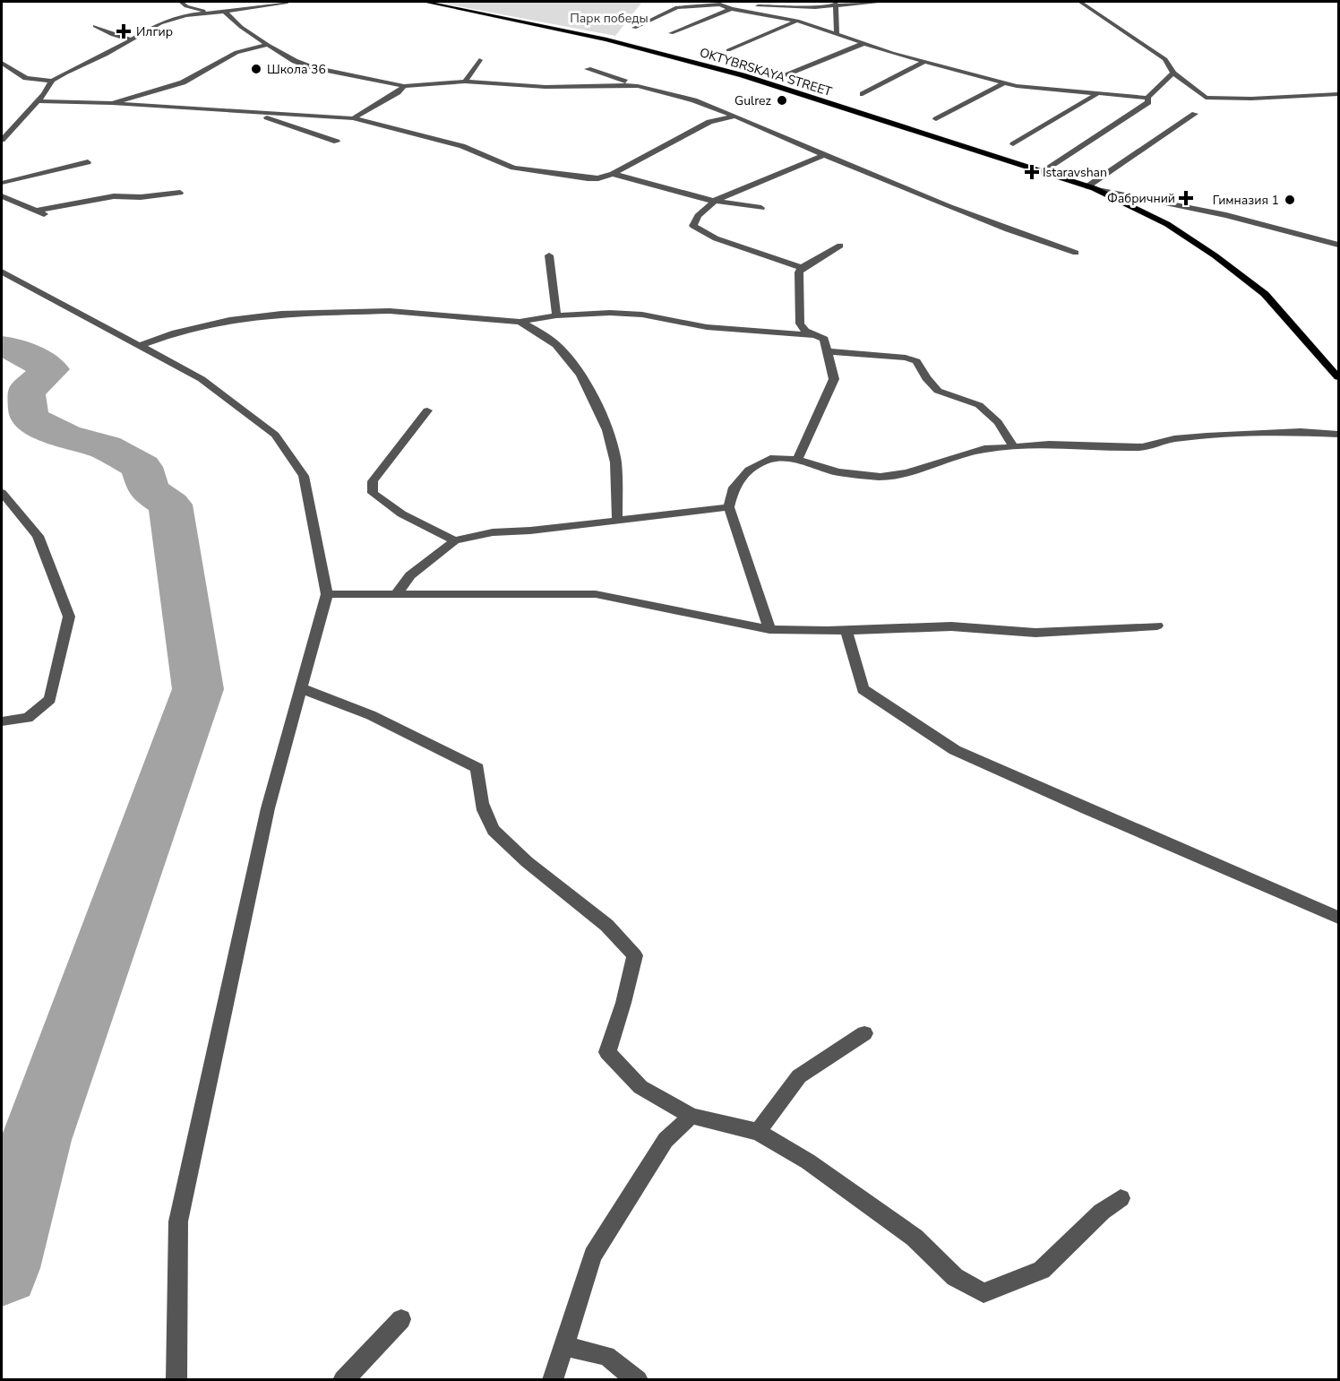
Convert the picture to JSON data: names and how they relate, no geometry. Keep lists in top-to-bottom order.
{
  "streets": {
    "main road": ["OKTYBRSKAYA STREET"]
  },
  "parks": ["Парк победы"],
  "places": {
    "health": ["Илгир", "Istaravshan", "Фабричний"],
    "other": ["Школа 36", "Gulrez", "Гимназия 1"]
  }
}
